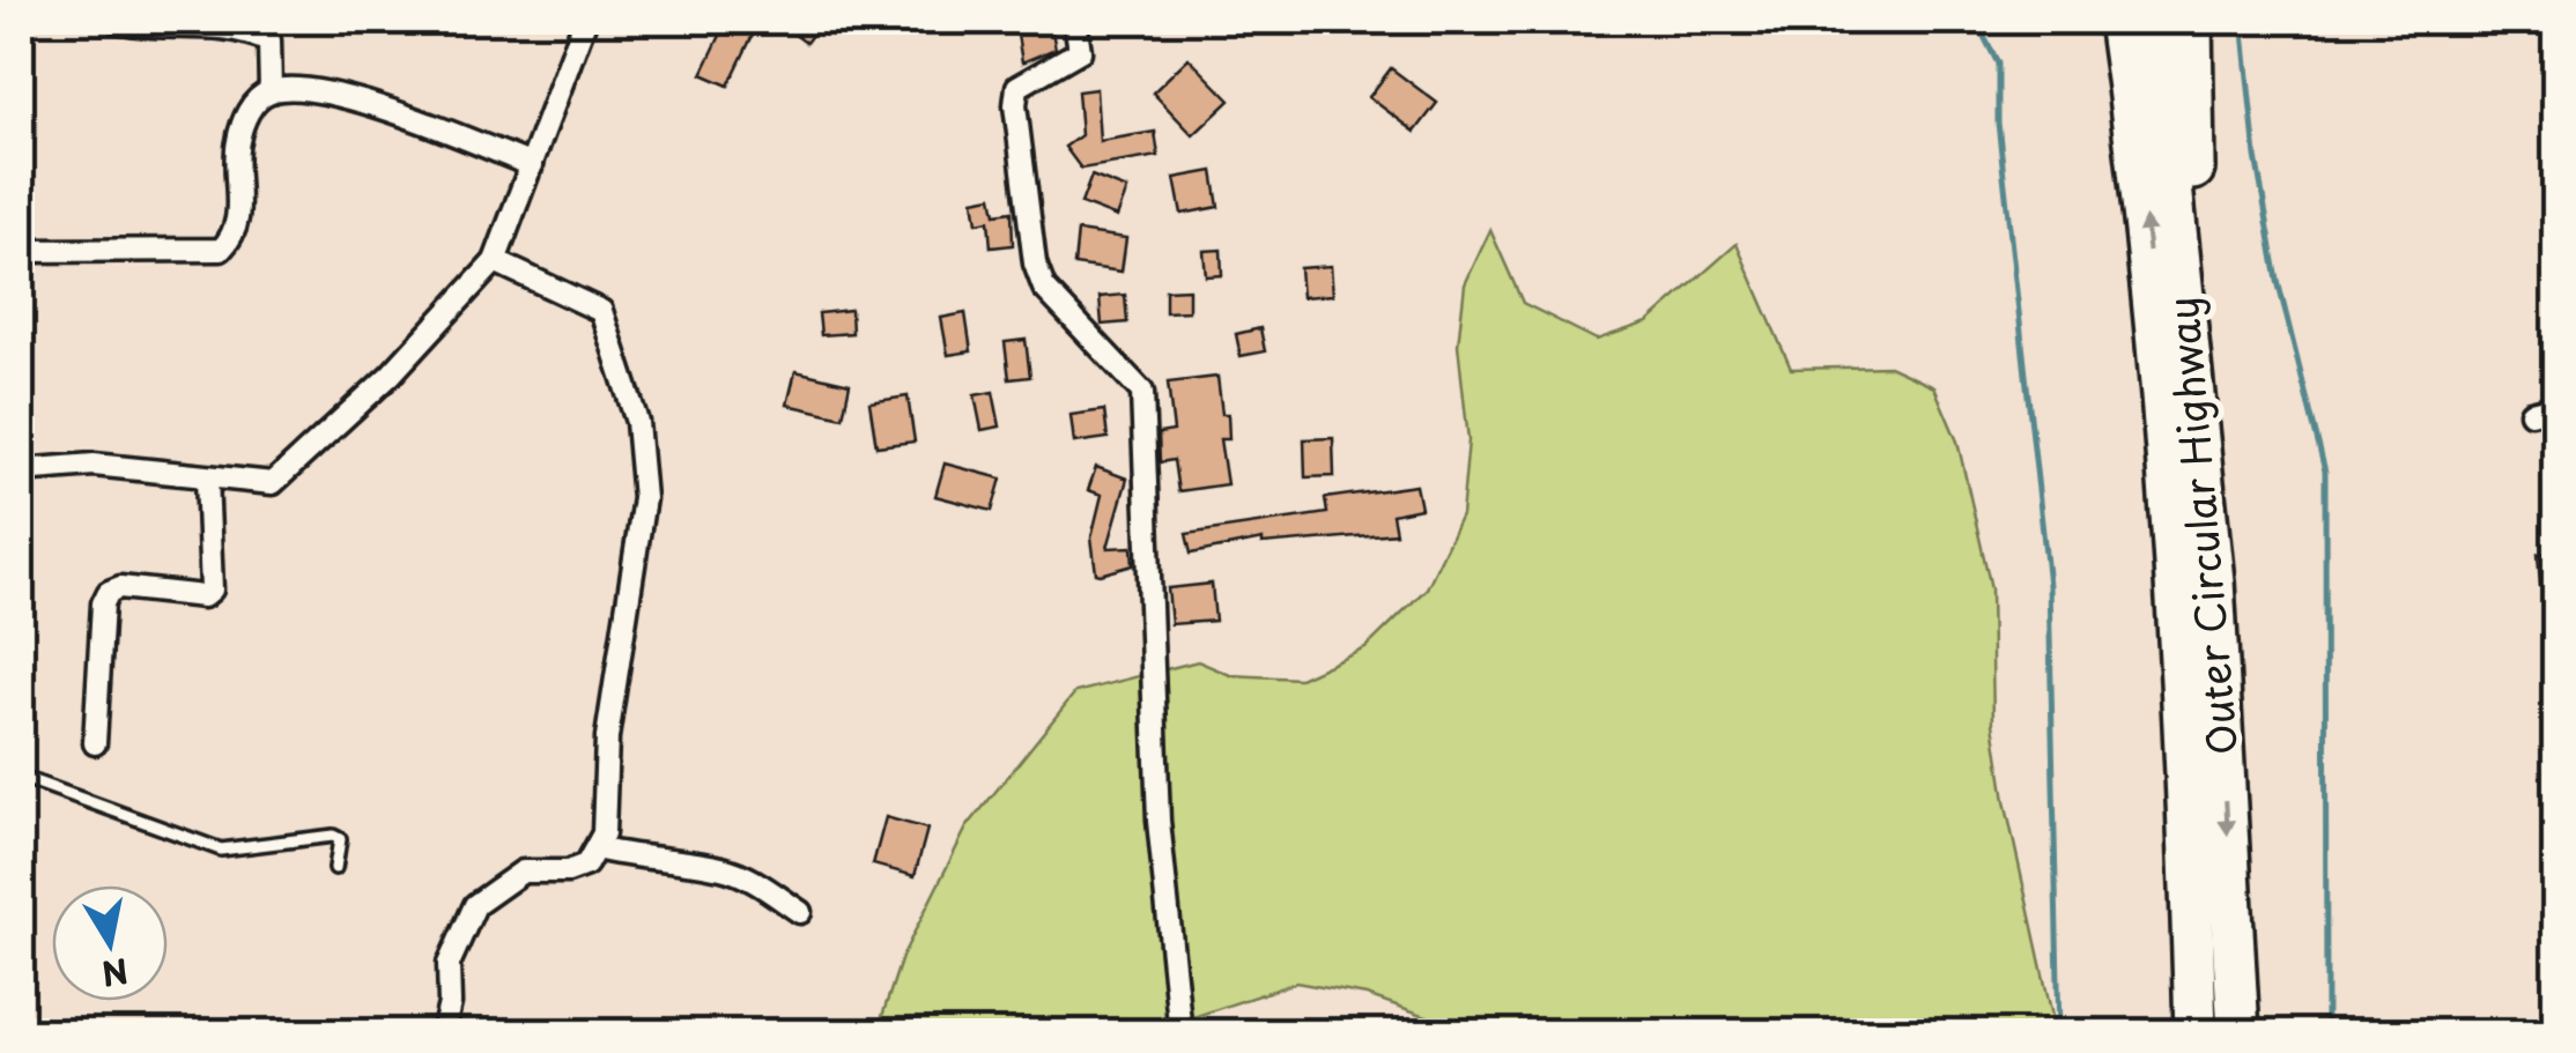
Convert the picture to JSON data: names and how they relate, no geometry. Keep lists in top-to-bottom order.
{
  "streets": {
    "highway": ["Outer Circular Highway"]
  },
  "north": "bottom"
}
